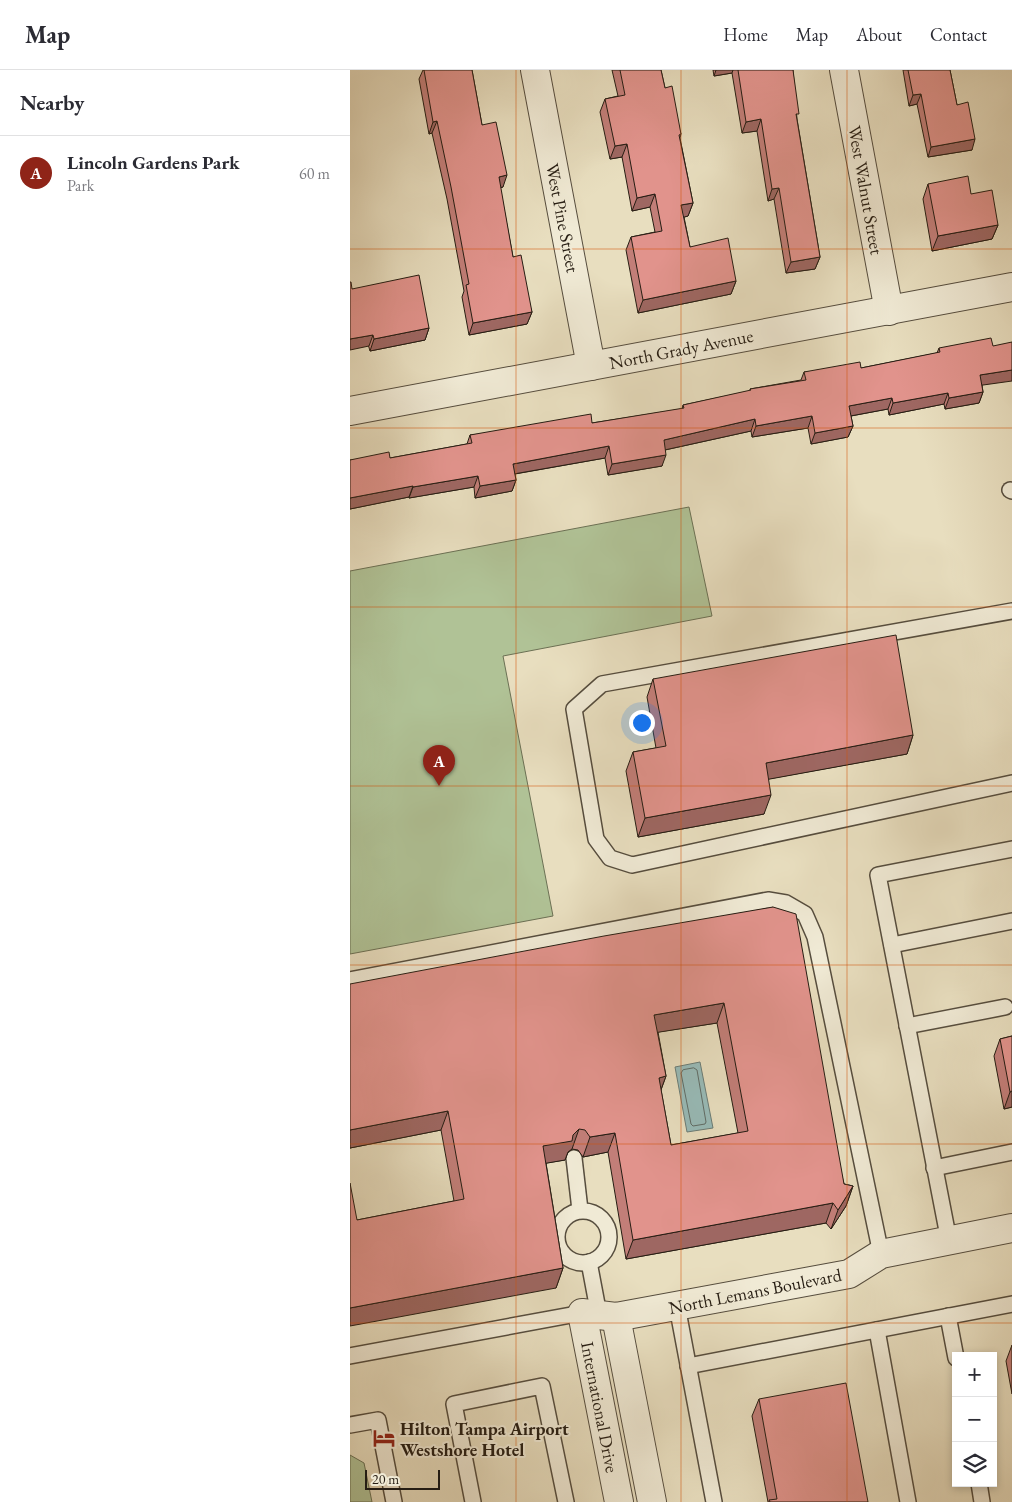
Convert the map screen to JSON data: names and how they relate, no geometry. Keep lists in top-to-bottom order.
{
  "streets": {
    "street": [
      "West Walnut Street",
      "West Pine Street",
      "North Grady Avenue",
      "North Lemans Boulevard",
      "International Drive"
    ]
  },
  "crossings": [
    ["West Walnut Street", "North Grady Avenue"],
    ["West Pine Street", "North Grady Avenue"],
    ["North Lemans Boulevard", "International Drive"]
  ],
  "places": {
    "hotel": ["Hilton Tampa Airport Westshore Hotel"]
  },
  "scale_bar": "20 m",
  "page": {
    "header": "Map",
    "nav": [
      "Home",
      "Map",
      "About",
      "Contact"
    ],
    "heading": "Nearby",
    "list": [
      {
        "mark": "A",
        "name": "Lincoln Gardens Park",
        "note": "Park",
        "value": "60 m"
      }
    ],
    "pins": "A",
    "map_buttons": ["+", "−"],
    "scale": "20 m"
  }
}
